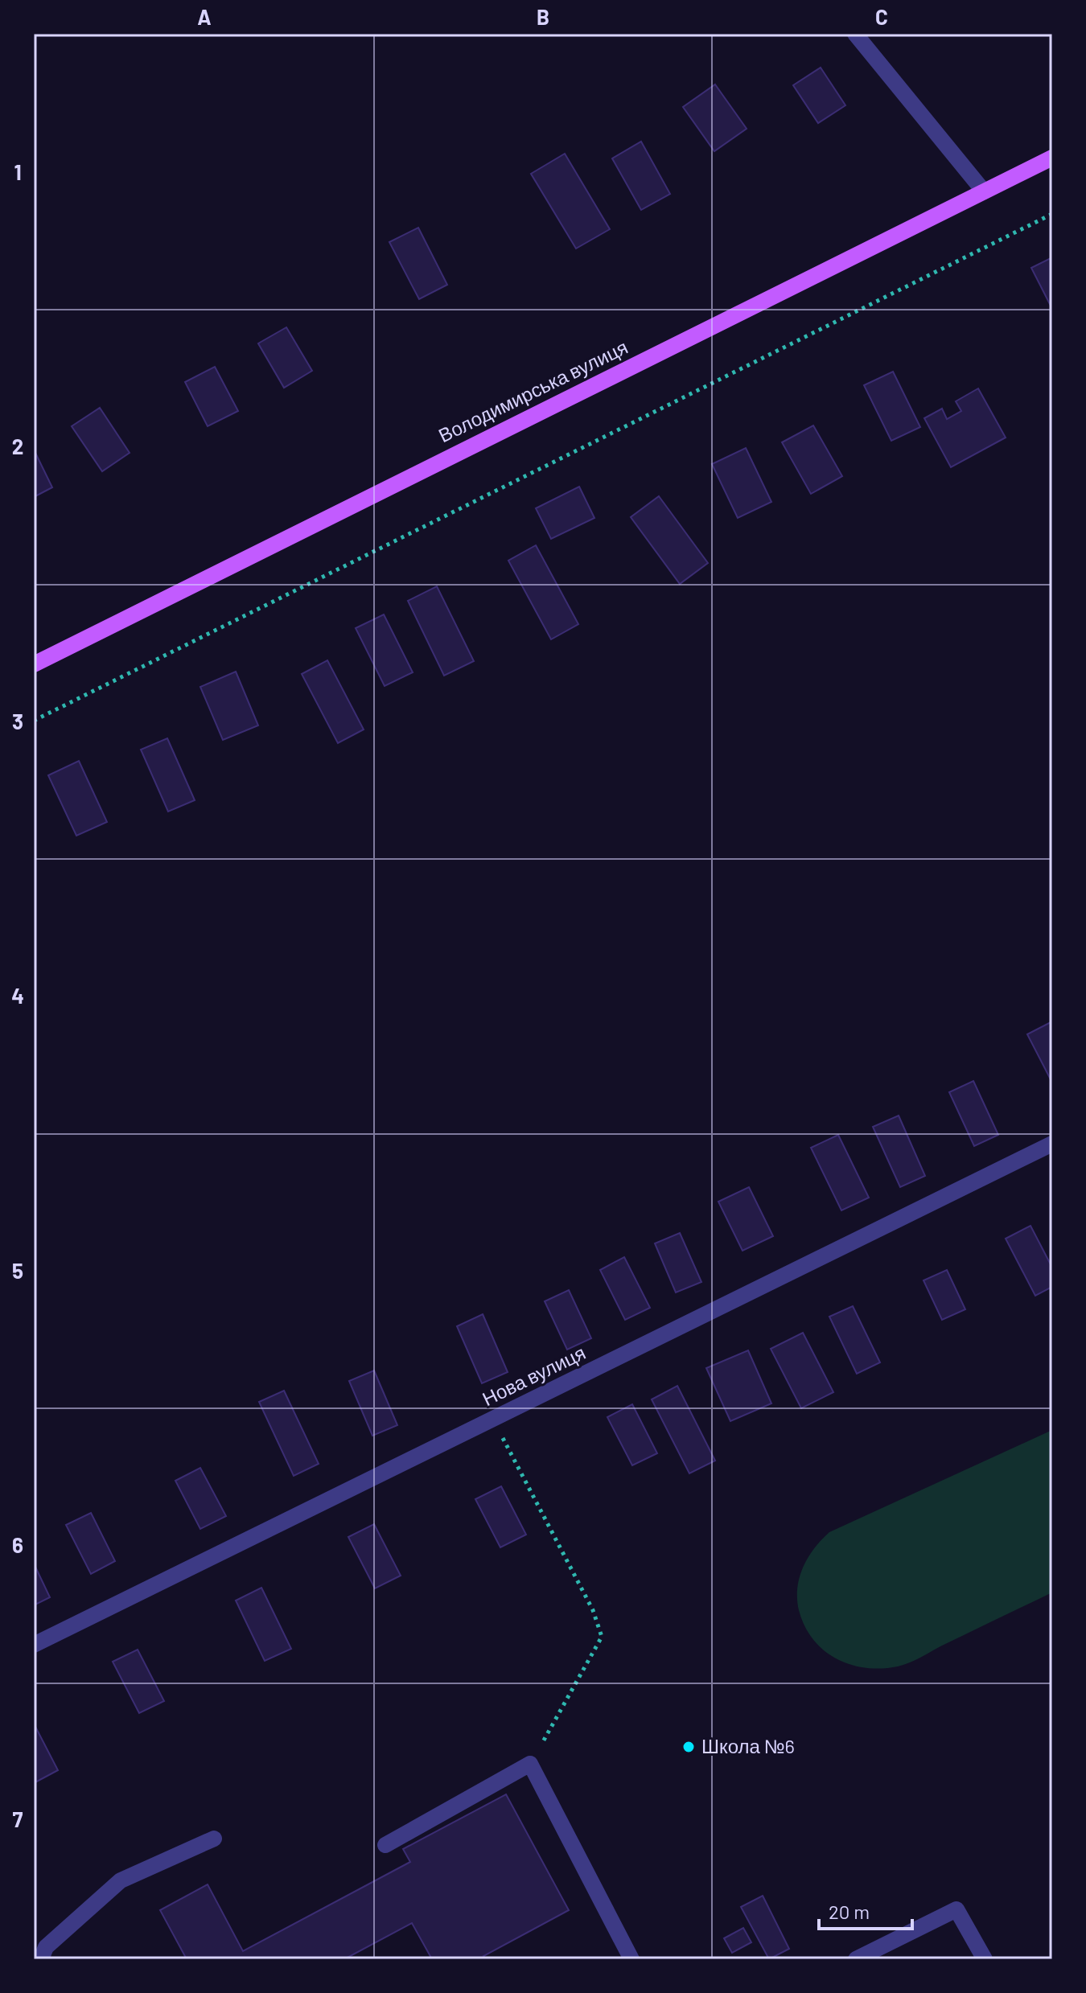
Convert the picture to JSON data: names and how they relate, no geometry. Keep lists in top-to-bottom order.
{
  "streets": {
    "main road": ["Володимирська вулиця"],
    "street": ["Нова вулиця"]
  },
  "places": ["Школа №6"],
  "scale_bar": "20 m",
  "grid": {
    "columns": ["A", "B", "C"],
    "rows": [
      "1",
      "2",
      "3",
      "4",
      "5",
      "6",
      "7"
    ]
  }
}
